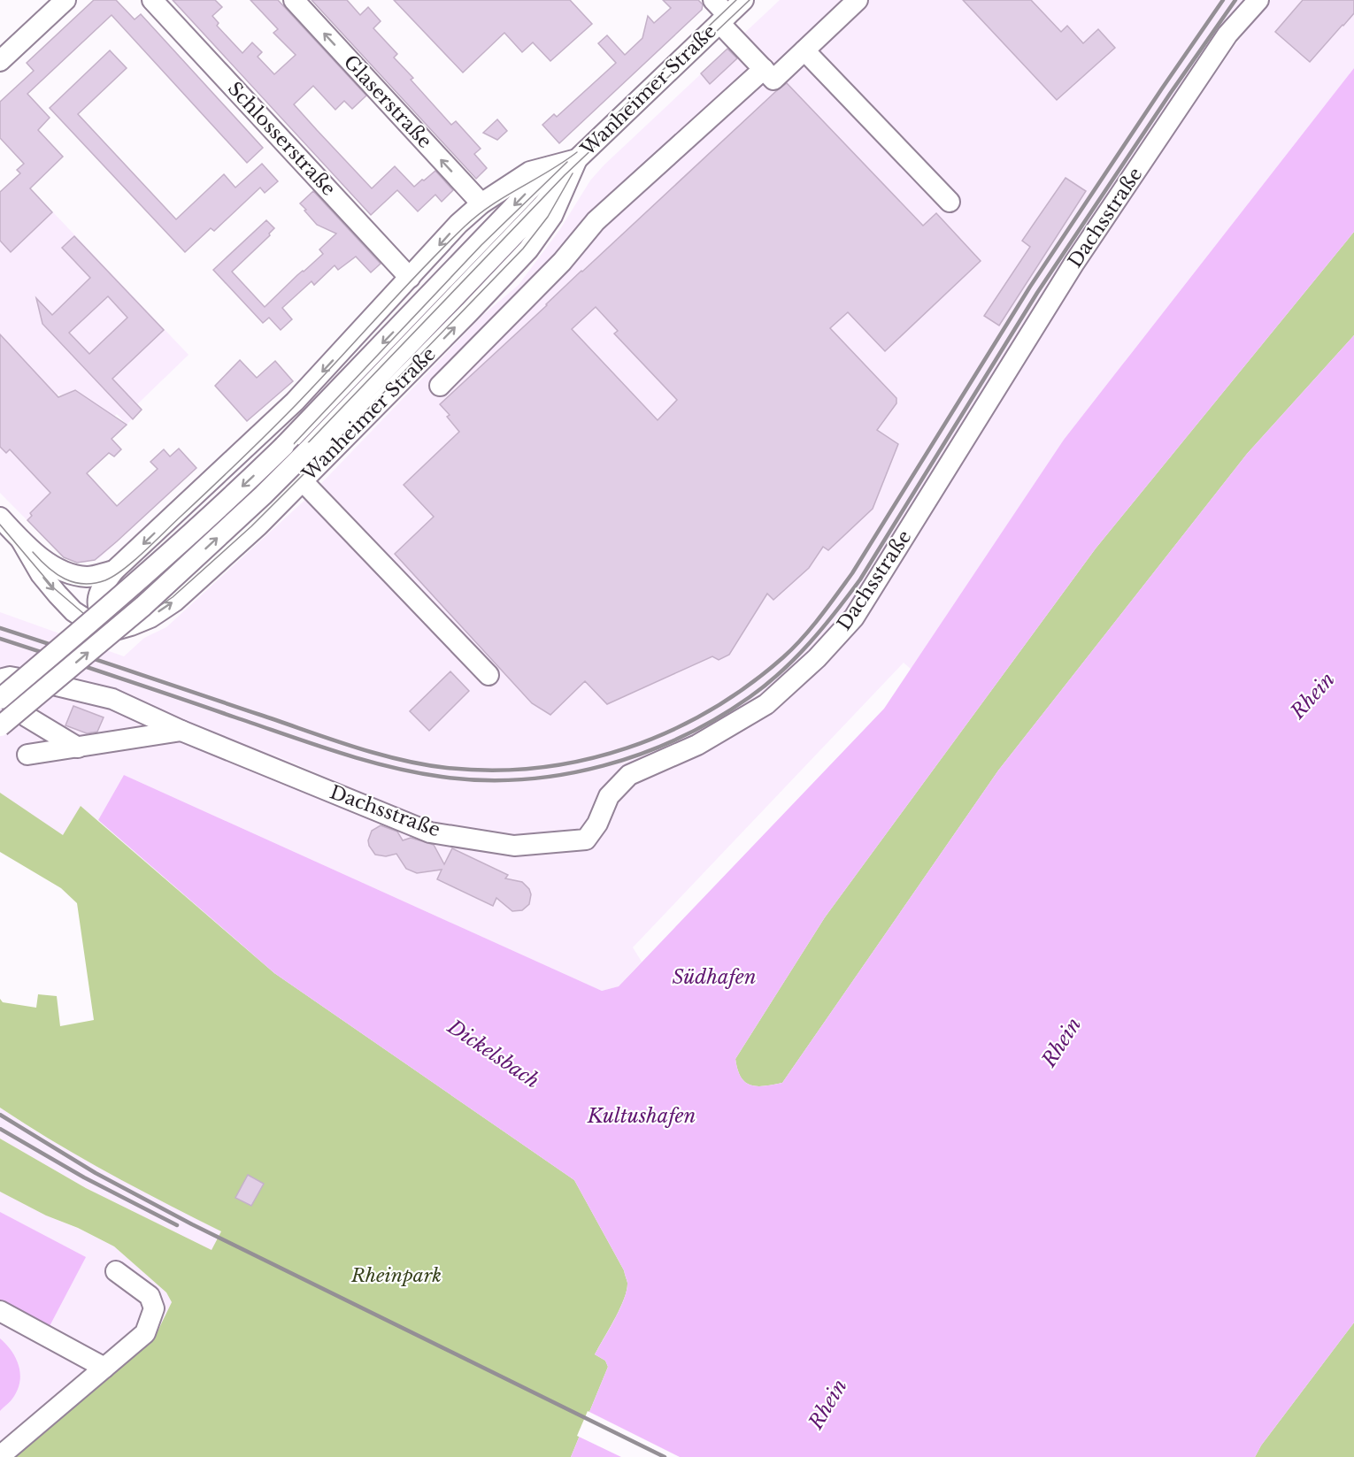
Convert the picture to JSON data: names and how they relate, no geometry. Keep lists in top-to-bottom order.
{
  "streets": {
    "street": [
      "Wanheimer Straße",
      "Glaserstraße",
      "Schlosserstraße",
      "Dachsstraße"
    ]
  },
  "crossings": [
    ["Wanheimer Straße", "Glaserstraße"],
    ["Wanheimer Straße", "Schlosserstraße"]
  ],
  "one_way": ["Glaserstraße"],
  "water": [
    "Rhein",
    "Südhafen",
    "Dickelsbach",
    "Kultushafen"
  ],
  "parks": ["Rheinpark"]
}
